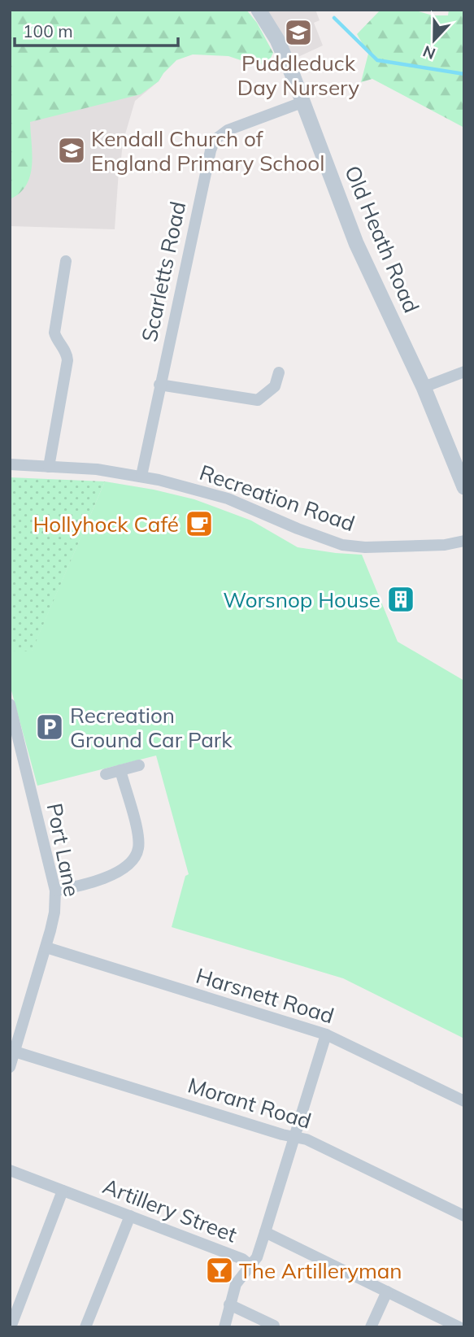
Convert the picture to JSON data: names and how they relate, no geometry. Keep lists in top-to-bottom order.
{
  "streets": {
    "street": [
      "Old Heath Road",
      "Scarletts Road",
      "Recreation Road",
      "Port Lane",
      "Harsnett Road",
      "Morant Road",
      "Artillery Street"
    ]
  },
  "crossings": [
    ["Old Heath Road", "Scarletts Road"],
    ["Scarletts Road", "Recreation Road"],
    ["Port Lane", "Harsnett Road"],
    ["Port Lane", "Morant Road"]
  ],
  "places": {
    "school or university": ["Puddleduck Day Nursery", "Kendall Church of England Primary School"],
    "cafe": ["Hollyhock Café"],
    "building": ["Worsnop House"],
    "parking": ["Recreation Ground Car Park"],
    "bar": ["The Artilleryman"]
  },
  "scale_bar": "100 m",
  "north": "bottom"
}
